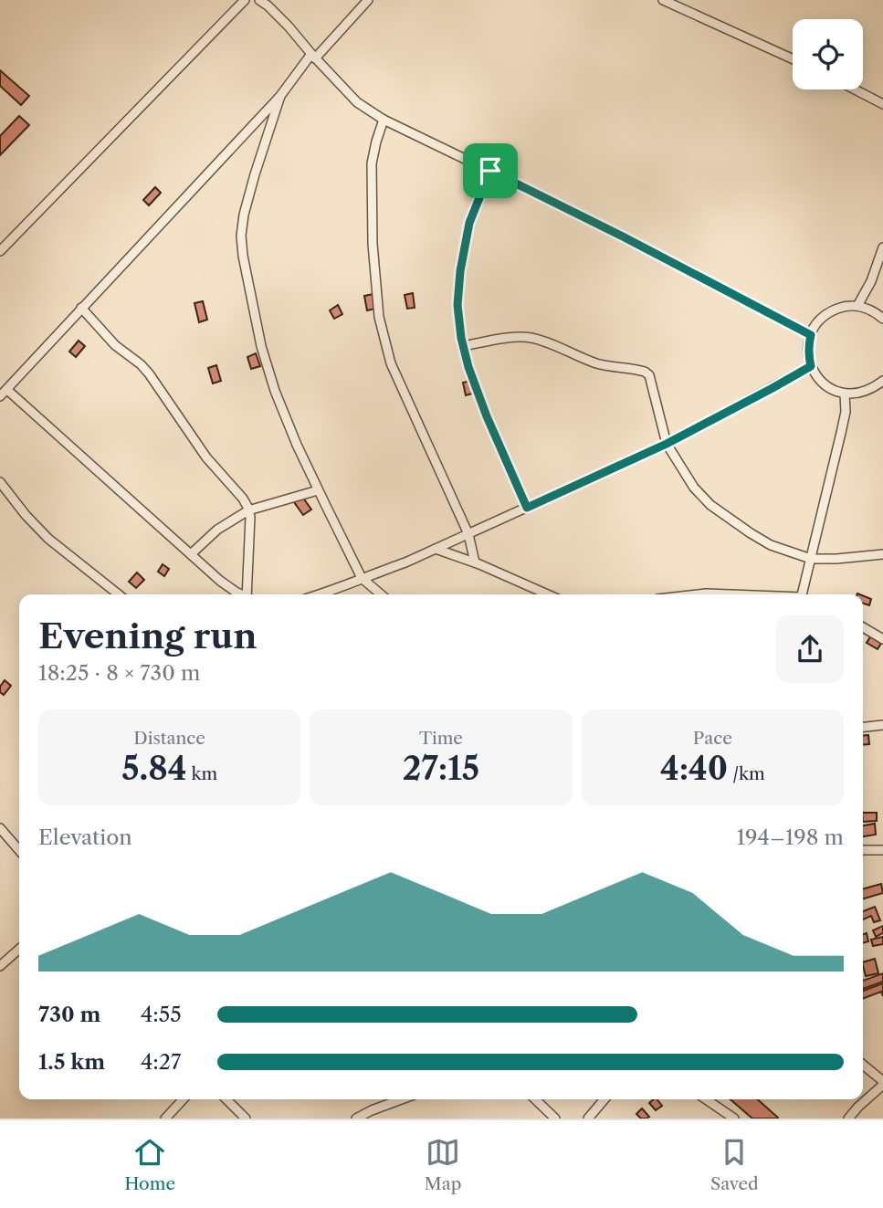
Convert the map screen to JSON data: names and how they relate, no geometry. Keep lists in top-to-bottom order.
{
  "page": {
    "heading": ["Evening run", "18:25 · 8 × 730 m"],
    "stats": [
      ["Distance", "5.84 km"],
      ["Time", "27:15"],
      ["Pace", "4:40 /km"]
    ],
    "chart": ["Elevation", "194–198 m"],
    "list": [
      {
        "name": "730 m",
        "note": "4:55"
      },
      {
        "name": "1.5 km",
        "note": "4:27"
      }
    ],
    "tabs": ["Home", "Map", "Saved"]
  }
}
